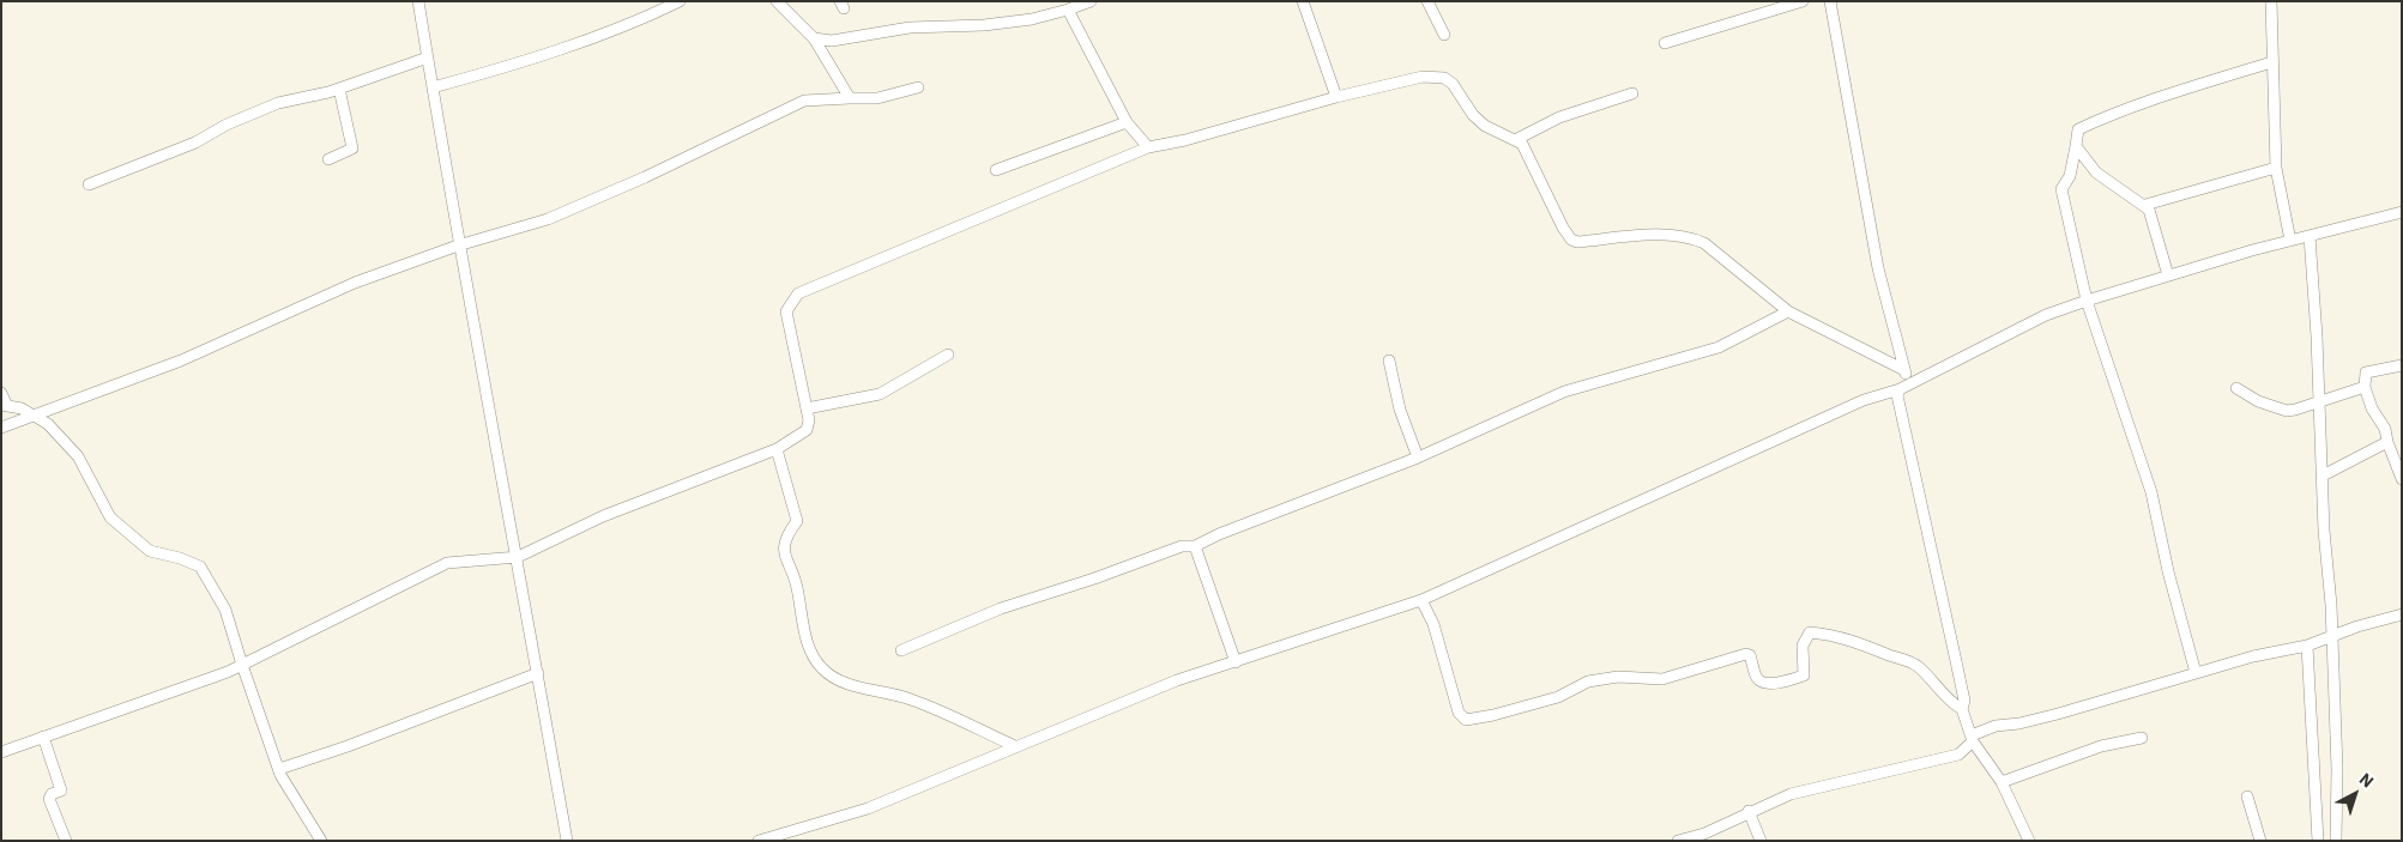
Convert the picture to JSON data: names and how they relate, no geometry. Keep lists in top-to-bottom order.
{
  "north": "top right"
}
